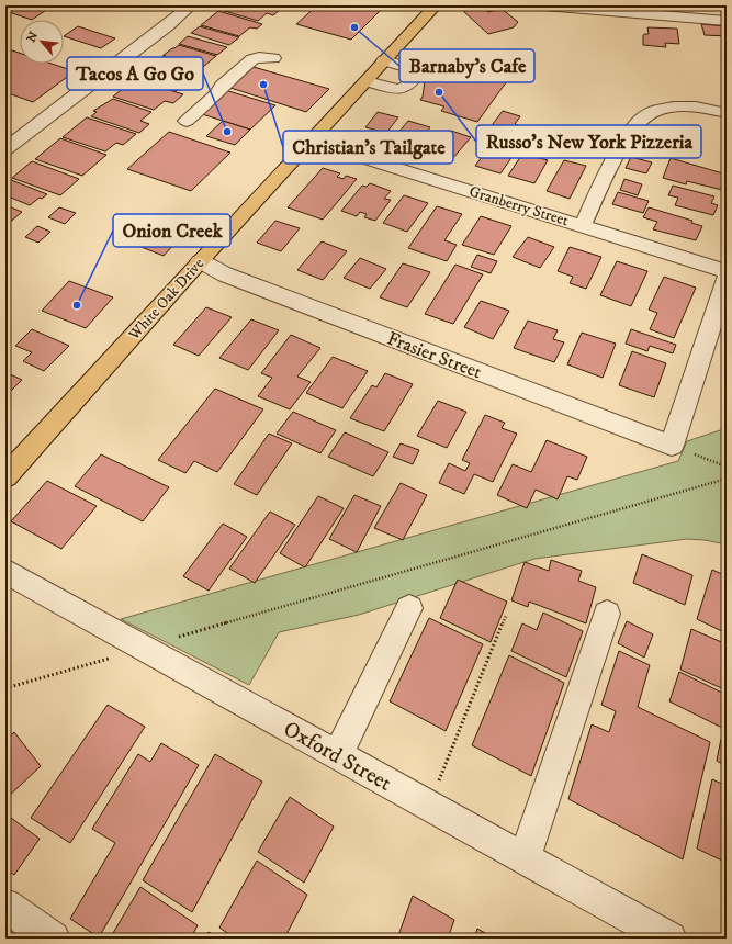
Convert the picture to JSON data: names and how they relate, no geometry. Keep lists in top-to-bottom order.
{
  "streets": {
    "main road": ["White Oak Drive"],
    "street": ["Granberry Street", "Frasier Street", "Oxford Street"]
  },
  "crossings": [
    ["Granberry Street", "White Oak Drive"],
    ["White Oak Drive", "Frasier Street"]
  ],
  "places": [
    "Barnaby's Cafe",
    "Christian’s Tailgate",
    "Russo's New York Pizzeria",
    "Tacos A Go Go",
    "Onion Creek"
  ],
  "north": "top left"
}
